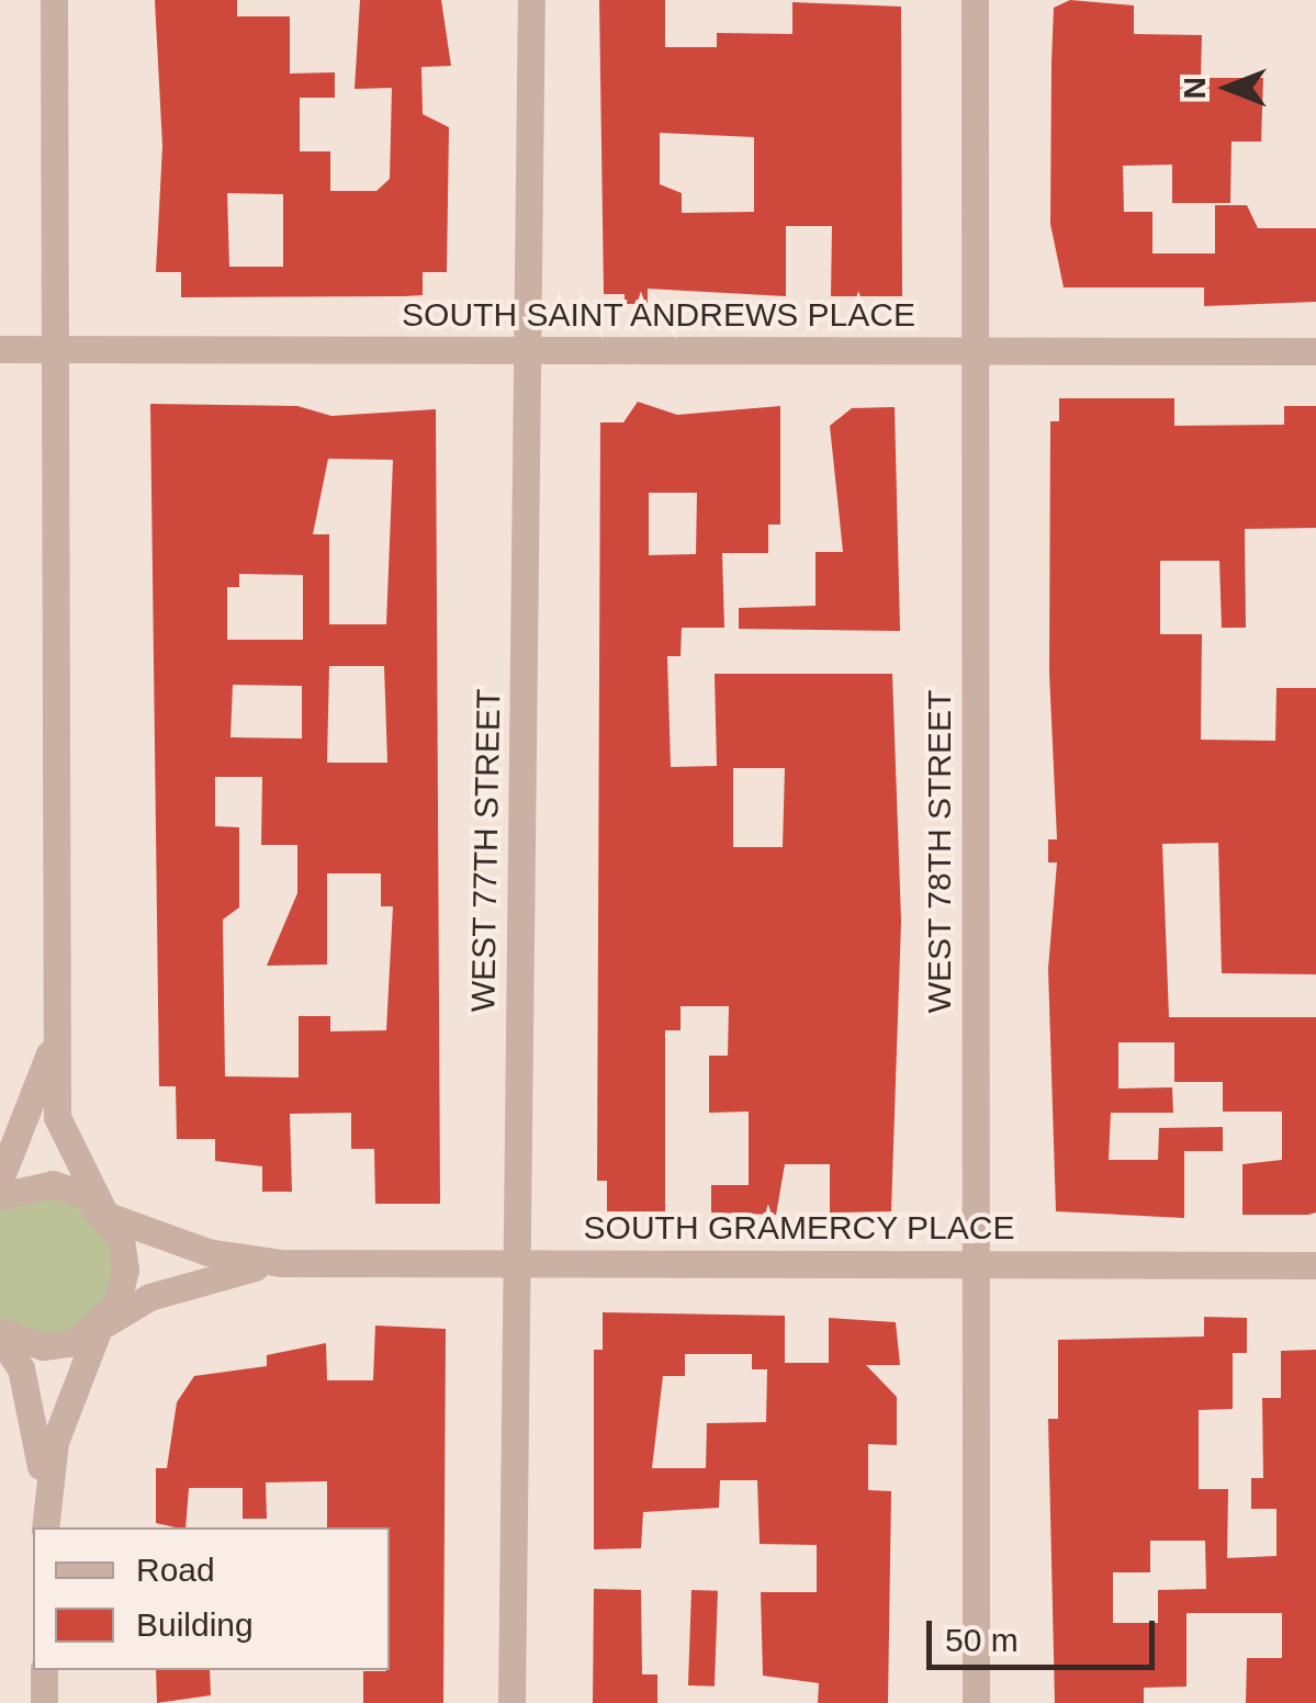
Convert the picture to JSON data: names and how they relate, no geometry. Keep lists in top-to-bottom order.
{
  "streets": {
    "street": [
      "SOUTH SAINT ANDREWS PLACE",
      "WEST 77TH STREET",
      "WEST 78TH STREET",
      "SOUTH GRAMERCY PLACE"
    ]
  },
  "crossings": [
    ["SOUTH SAINT ANDREWS PLACE", "WEST 77TH STREET"],
    ["SOUTH SAINT ANDREWS PLACE", "WEST 78TH STREET"],
    ["WEST 77TH STREET", "SOUTH GRAMERCY PLACE"],
    ["WEST 78TH STREET", "SOUTH GRAMERCY PLACE"]
  ],
  "legend": ["Road", "Building"],
  "scale_bar": "50 m",
  "north": "left"
}
